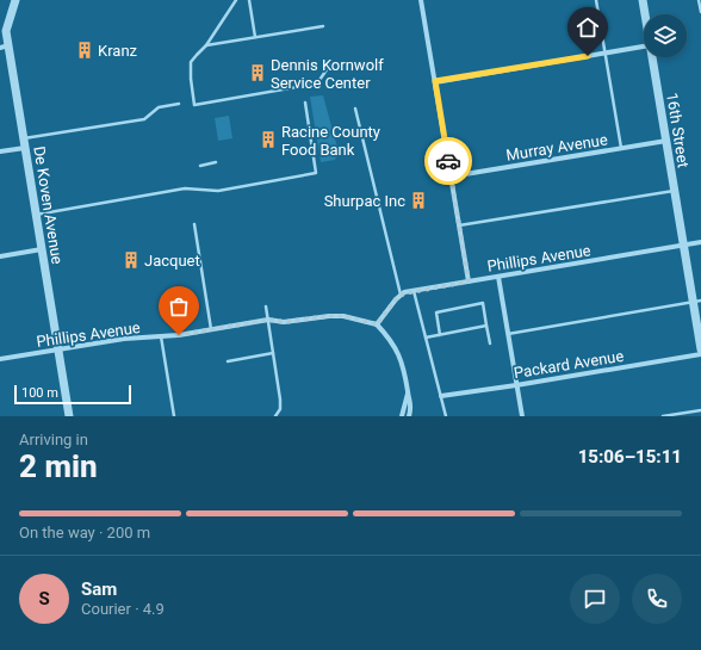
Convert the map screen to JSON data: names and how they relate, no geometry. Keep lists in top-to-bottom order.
{
  "streets": {
    "street": [
      "16th Street",
      "Murray Avenue",
      "De Koven Avenue",
      "Phillips Avenue",
      "Packard Avenue"
    ]
  },
  "crossings": [
    ["16th Street", "Murray Avenue"],
    ["16th Street", "Phillips Avenue"],
    ["De Koven Avenue", "Phillips Avenue"]
  ],
  "places": {
    "building": [
      "Kranz",
      "Dennis Kornwolf Service Center",
      "Racine County Food Bank",
      "Shurpac Inc",
      "Jacquet"
    ]
  },
  "scale_bar": "100 m",
  "page": {
    "scale": "100 m",
    "heading": ["2 min", "Arriving in", "15:06–15:11"],
    "panel": ["Sam", "Courier · 4.9"],
    "bar": "On the way · 200 m",
    "round": "S"
  }
}
